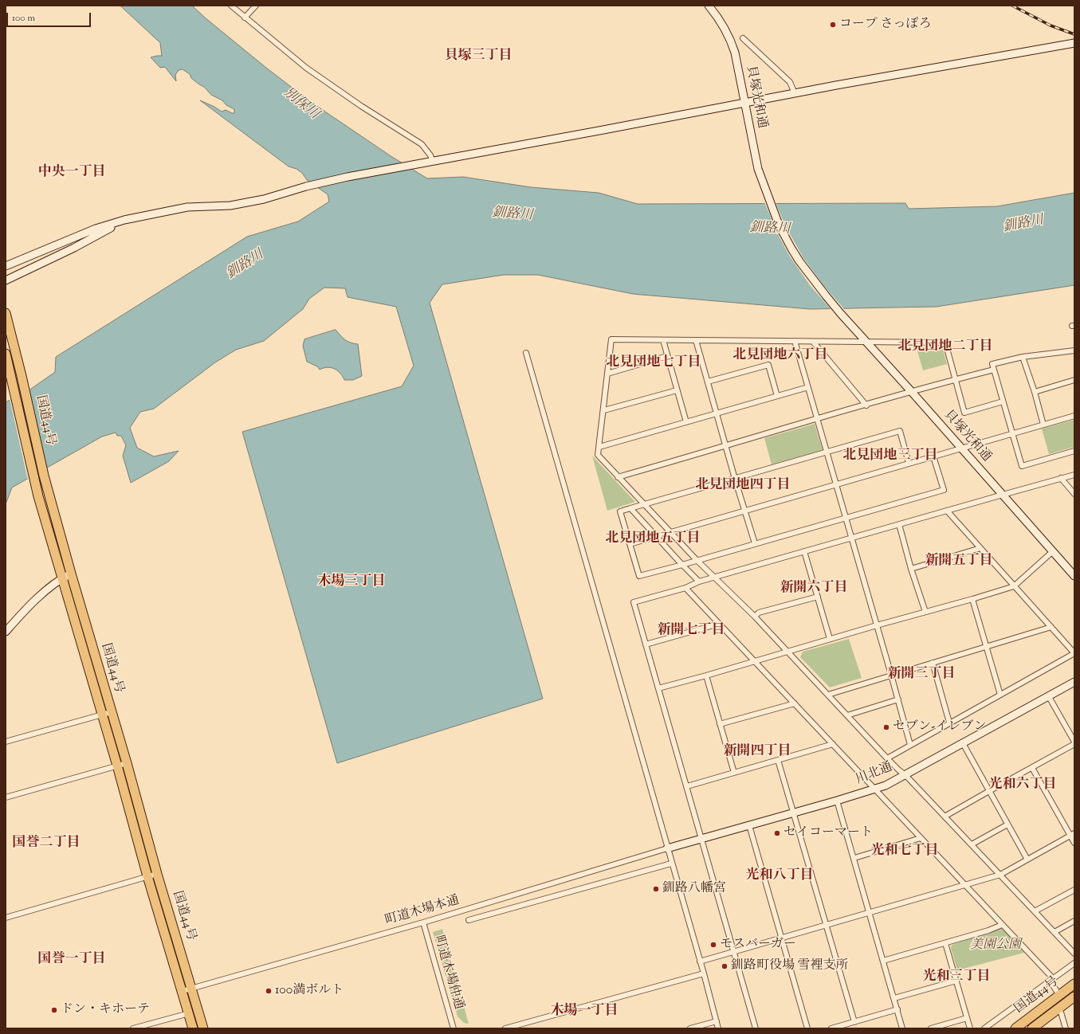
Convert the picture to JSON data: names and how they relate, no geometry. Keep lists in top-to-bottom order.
{
  "streets": {
    "highway": ["国道44号"],
    "street": [
      "貝塚光和通",
      "川北通",
      "町道木場本通",
      "町道木場仲通"
    ]
  },
  "crossings": [
    ["国道44号", "町道木場本通"],
    ["川北通", "町道木場本通"],
    ["町道木場本通", "町道木場仲通"]
  ],
  "districts": [
    "貝塚三丁目",
    "中央一丁目",
    "北見団地二丁目",
    "北見団地六丁目",
    "北見団地七丁目",
    "北見団地三丁目",
    "北見団地四丁目",
    "北見団地五丁目",
    "新開五丁目",
    "木場三丁目",
    "新開六丁目",
    "新開七丁目",
    "新開三丁目",
    "新開四丁目",
    "光和六丁目",
    "国誉二丁目",
    "光和七丁目",
    "光和八丁目",
    "国誉一丁目",
    "光和三丁目",
    "木場一丁目"
  ],
  "water": ["別保川", "釧路川"],
  "parks": ["美園公園"],
  "places": [
    "コープ さっぽろ",
    "セブン-イレブン",
    "セイコーマート",
    "釧路八幡宮",
    "モスバーガー",
    "釧路町役場 雪裡支所",
    "100満ボルト",
    "ドン・キホーテ"
  ],
  "scale_bar": "100 m"
}
